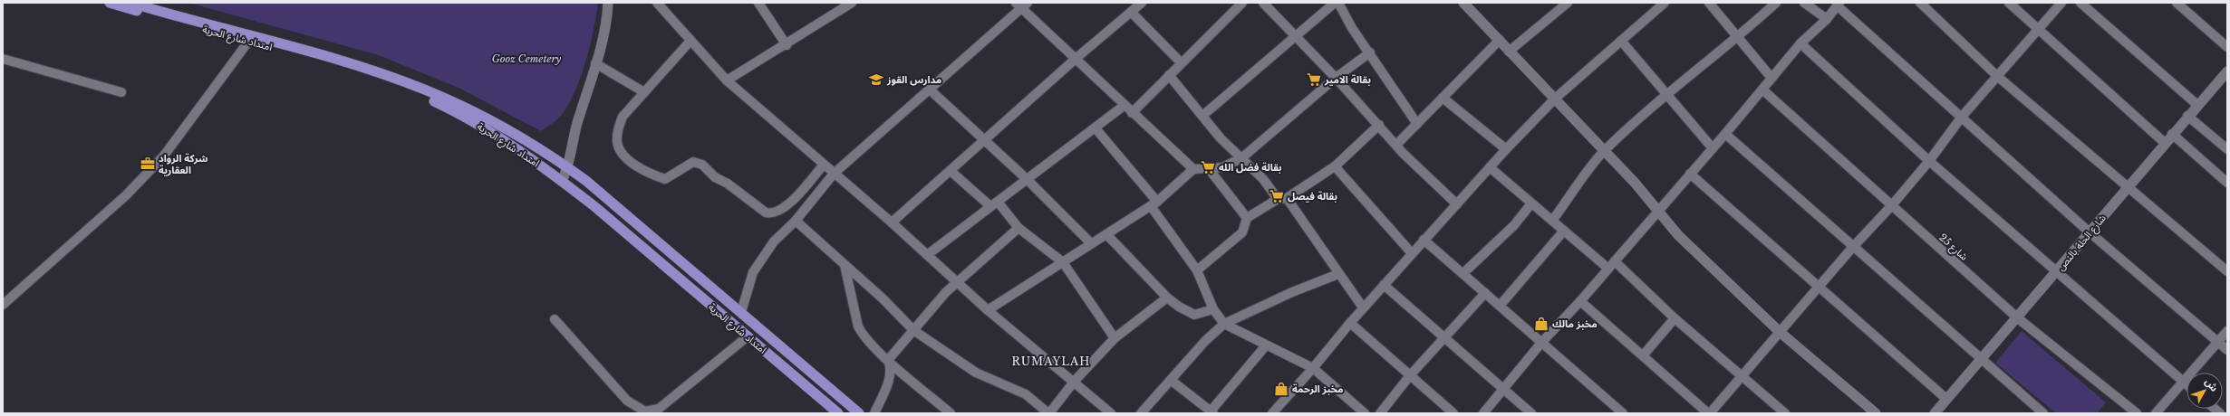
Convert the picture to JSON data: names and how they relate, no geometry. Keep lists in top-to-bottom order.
{
  "streets": {
    "main road": ["امتداد شارع الحرية"],
    "street": ["شارع الحلة بالنص", "شارع 25"]
  },
  "crossings": [
    ["شارع الحلة بالنص", "شارع 25"]
  ],
  "districts": ["RUMAYLAH"],
  "parks": ["Gooz Cemetery"],
  "places": {
    "school or university": ["مدارس القوز"],
    "supermarket": ["بقالة الامير", "بقالة فضل الله", "بقالة فيصل"],
    "office": ["شركة الرواد العقارية"],
    "shop": ["مخبز مالك", "مخبز الرحمة"]
  },
  "north": "top right"
}
